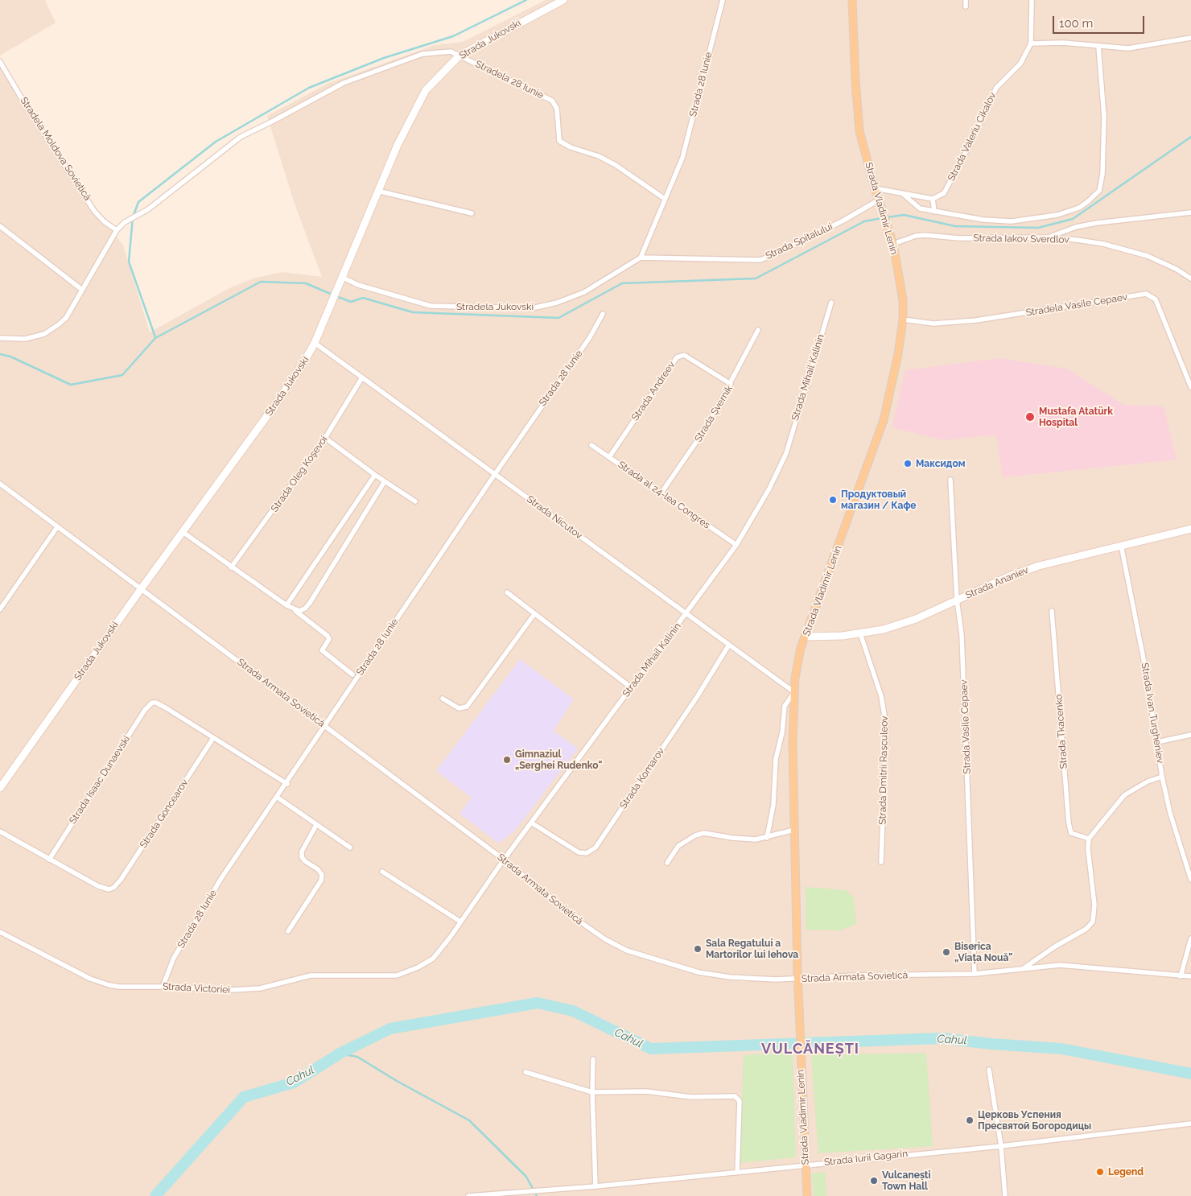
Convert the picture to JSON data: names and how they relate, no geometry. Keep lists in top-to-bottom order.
{
  "streets": {
    "main road": ["Strada Jukovski", "Strada Vladimir Lenin", "Strada Ananiev"],
    "street": [
      "Stradela 28 Iunie",
      "Strada 28 Iunie",
      "Strada Valeriu Cikalov",
      "Stradela Moldova Sovietică",
      "Strada Iakov Sverdlov",
      "Strada Spitalului",
      "Stradela Vasile Cepaev",
      "Stradela Jukovski",
      "Strada Mihail Kalinin",
      "Strada Andreev",
      "Strada Șvernik",
      "Strada Oleg Koşevoi",
      "Strada al 24-lea Congres",
      "Strada Nicutov",
      "Strada Armata Sovietică",
      "Strada Ivan Turgheniev",
      "Strada Vasile Cepaev",
      "Strada Tkacenko",
      "Strada Dmitrii Rașculeov",
      "Strada Komarov",
      "Strada Isaac Dunaevski",
      "Strada Goncearov",
      "Strada Victoriei",
      "Strada Iurii Gagarin"
    ]
  },
  "crossings": [
    ["Strada Jukovski", "Stradela 28 Iunie"],
    ["Strada Jukovski", "Stradela Jukovski"],
    ["Strada Jukovski", "Strada Nicutov"],
    ["Strada Jukovski", "Strada Armata Sovietică"],
    ["Stradela 28 Iunie", "Strada 28 Iunie"],
    ["Stradela 28 Iunie", "Stradela Moldova Sovietică"],
    ["Strada 28 Iunie", "Strada Spitalului"],
    ["Strada 28 Iunie", "Stradela Jukovski"],
    ["Strada 28 Iunie", "Strada Nicutov"],
    ["Strada 28 Iunie", "Strada Armata Sovietică"],
    ["Strada 28 Iunie", "Strada Victoriei"],
    ["Strada Vladimir Lenin", "Strada Iakov Sverdlov"],
    ["Strada Vladimir Lenin", "Strada Spitalului"],
    ["Strada Vladimir Lenin", "Stradela Vasile Cepaev"],
    ["Strada Vladimir Lenin", "Strada Nicutov"],
    ["Strada Vladimir Lenin", "Strada Ananiev"],
    ["Strada Vladimir Lenin", "Strada Armata Sovietică"],
    ["Strada Vladimir Lenin", "Strada Iurii Gagarin"],
    ["Strada Spitalului", "Stradela Jukovski"],
    ["Strada Mihail Kalinin", "Strada al 24-lea Congres"],
    ["Strada Mihail Kalinin", "Strada Nicutov"],
    ["Strada Mihail Kalinin", "Strada Armata Sovietică"],
    ["Strada Mihail Kalinin", "Strada Komarov"],
    ["Strada Mihail Kalinin", "Strada Victoriei"],
    ["Strada Andreev", "Strada Șvernik"],
    ["Strada Andreev", "Strada al 24-lea Congres"],
    ["Strada Șvernik", "Strada al 24-lea Congres"],
    ["Strada Oleg Koşevoi", "Strada Nicutov"],
    ["Strada Nicutov", "Strada Komarov"],
    ["Strada Ananiev", "Strada Ivan Turgheniev"],
    ["Strada Ananiev", "Strada Vasile Cepaev"],
    ["Strada Ananiev", "Strada Dmitrii Rașculeov"],
    ["Strada Armata Sovietică", "Strada Vasile Cepaev"],
    ["Strada Isaac Dunaevski", "Strada Goncearov"]
  ],
  "districts": ["VULCĂNEȘTI"],
  "water": ["Cahul"],
  "places": [
    "Mustafa Atatürk Hospital",
    "Максидом",
    "Продуктовый магазин / Кафе",
    "Gimnaziul „Serghei Rudenko“",
    "Sala Regatului a Martorilor lui Iehova",
    "Biserica „Viața Nouă”",
    "Церковь Успения Пресвятой Богородицы",
    "Legend",
    "Vulcanești Town Hall"
  ],
  "scale_bar": "100 m"
}
